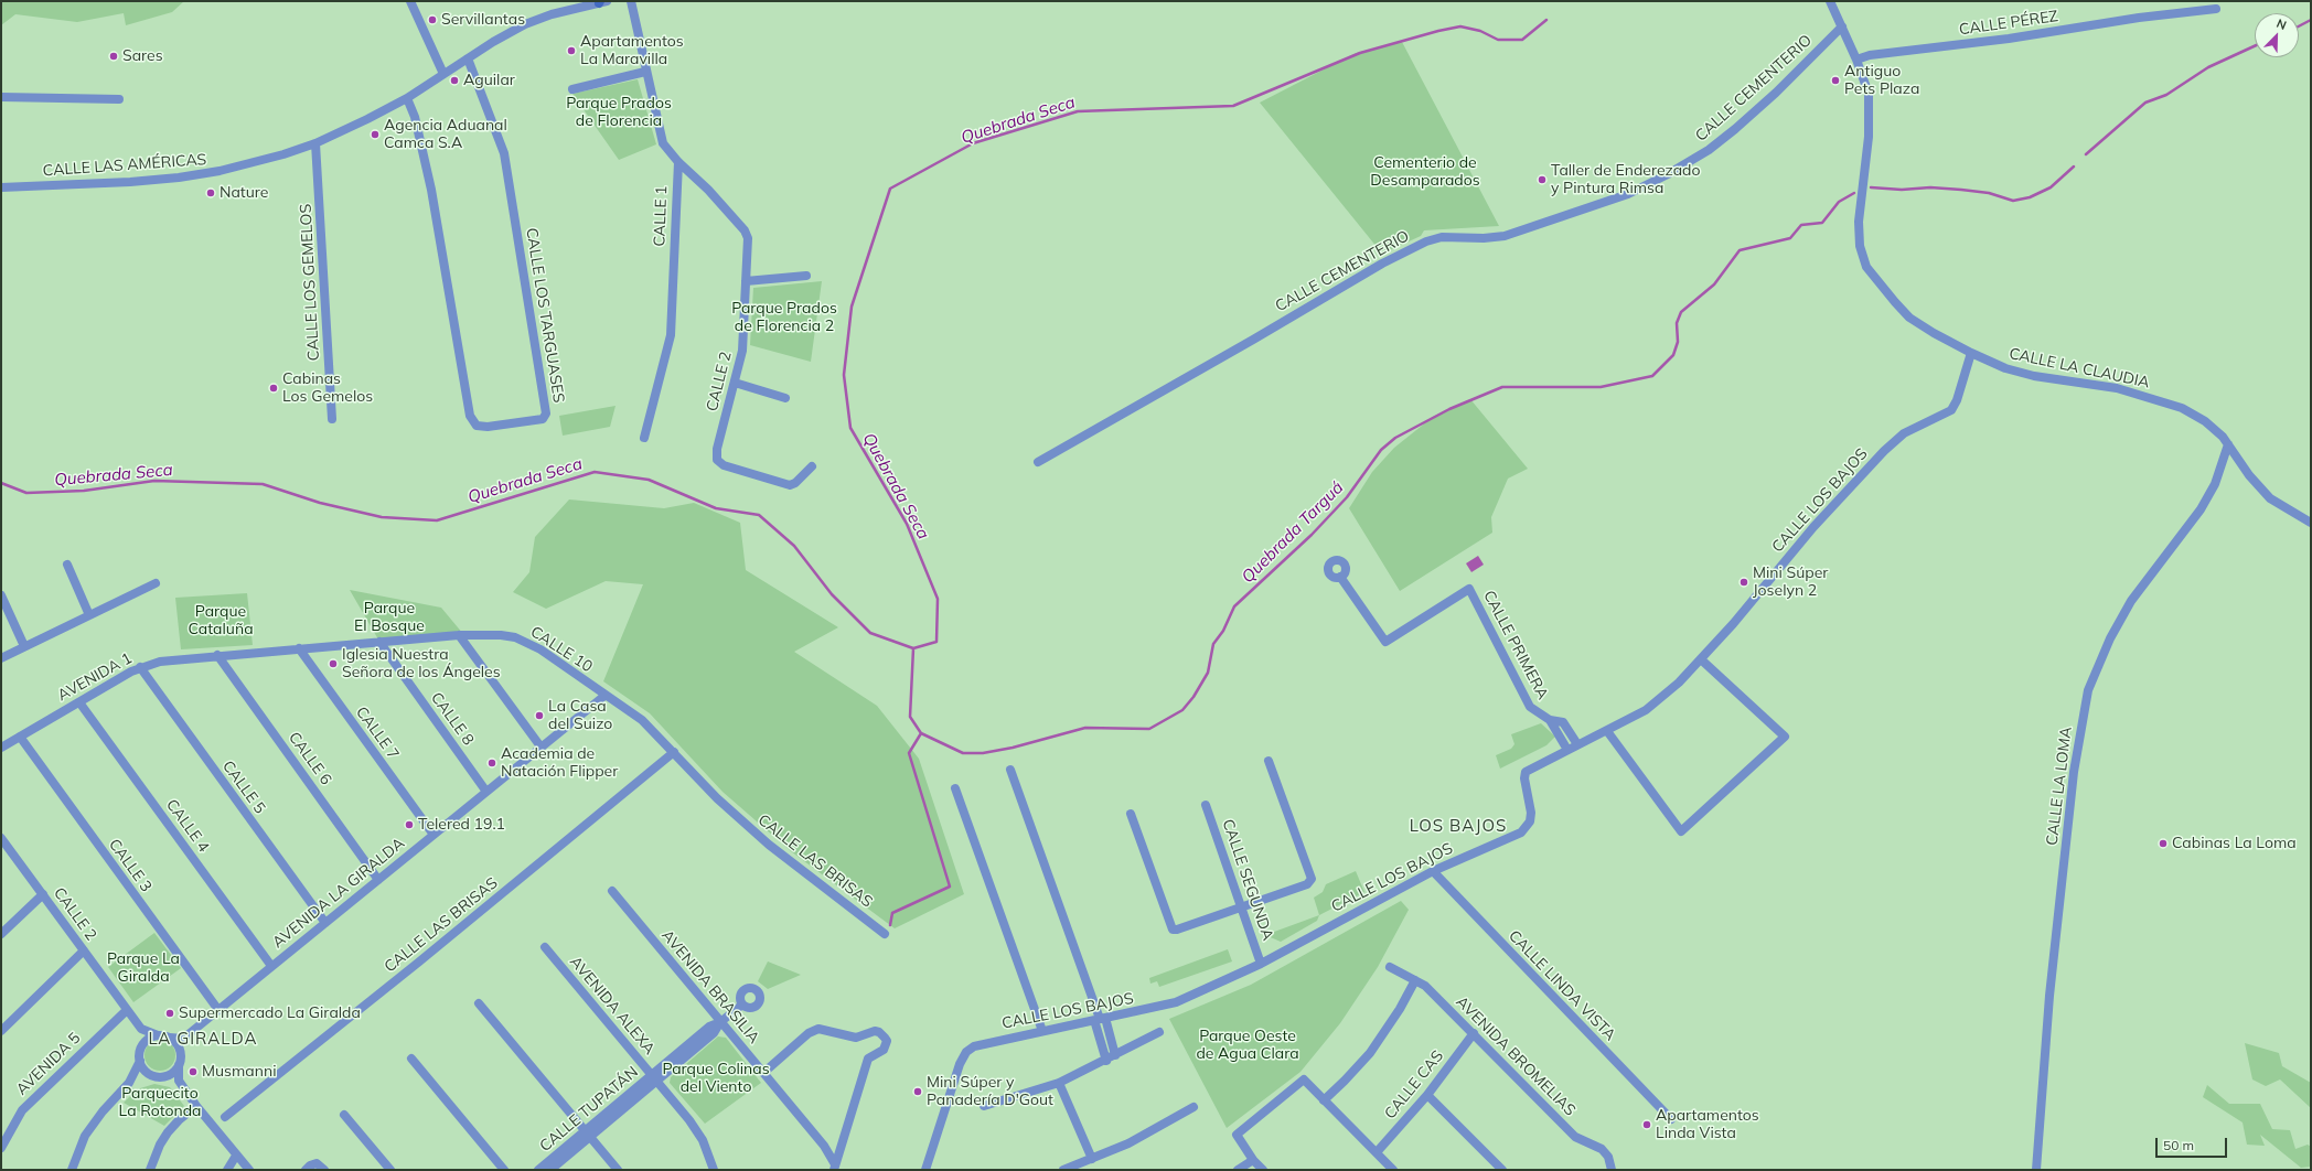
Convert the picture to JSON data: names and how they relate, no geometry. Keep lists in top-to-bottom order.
{
  "streets": {
    "street": [
      "CALLE PÉREZ",
      "CALLE CEMENTERIO",
      "CALLE LAS AMÉRICAS",
      "CALLE 1",
      "CALLE LOS GEMELOS",
      "CALLE LOS TARGUASES",
      "CALLE LA CLAUDIA",
      "CALLE 2",
      "CALLE LOS BAJOS",
      "CALLE PRIMERA",
      "CALLE 10",
      "AVENIDA 1",
      "CALLE 8",
      "CALLE 7",
      "CALLE 6",
      "CALLE LA LOMA",
      "CALLE 5",
      "CALLE 4",
      "CALLE LAS BRISAS",
      "CALLE 3",
      "CALLE SEGUNDA",
      "AVENIDA LA GIRALDA",
      "CALLE LINDA VISTA",
      "AVENIDA BRASILIA",
      "AVENIDA ALEXA",
      "AVENIDA BROMELIAS",
      "AVENIDA 5",
      "CALLE CAS",
      "CALLE TUPATÁN"
    ]
  },
  "crossings": [
    ["CALLE PÉREZ", "CALLE LA CLAUDIA"],
    ["CALLE CEMENTERIO", "CALLE LA CLAUDIA"],
    ["CALLE LAS AMÉRICAS", "CALLE LOS GEMELOS"],
    ["CALLE LAS AMÉRICAS", "CALLE LOS TARGUASES"],
    ["CALLE 1", "CALLE 2"],
    ["CALLE LA CLAUDIA", "CALLE LOS BAJOS"],
    ["CALLE LA CLAUDIA", "CALLE LA LOMA"],
    ["CALLE 2", "AVENIDA 5"],
    ["CALLE LOS BAJOS", "CALLE PRIMERA"],
    ["CALLE LOS BAJOS", "CALLE SEGUNDA"],
    ["CALLE LOS BAJOS", "CALLE LINDA VISTA"],
    ["CALLE 10", "AVENIDA 1"],
    ["CALLE 10", "CALLE LAS BRISAS"],
    ["CALLE 10", "AVENIDA LA GIRALDA"],
    ["AVENIDA 1", "CALLE 8"],
    ["AVENIDA 1", "CALLE 7"],
    ["AVENIDA 1", "CALLE 6"],
    ["AVENIDA 1", "CALLE 5"],
    ["AVENIDA 1", "CALLE 4"],
    ["AVENIDA 1", "CALLE 3"],
    ["CALLE 8", "AVENIDA LA GIRALDA"],
    ["CALLE 7", "AVENIDA LA GIRALDA"],
    ["CALLE 6", "AVENIDA LA GIRALDA"],
    ["CALLE 5", "AVENIDA LA GIRALDA"],
    ["CALLE 4", "AVENIDA LA GIRALDA"],
    ["CALLE LAS BRISAS", "AVENIDA LA GIRALDA"],
    ["CALLE 3", "AVENIDA LA GIRALDA"],
    ["AVENIDA BRASILIA", "CALLE TUPATÁN"],
    ["AVENIDA ALEXA", "CALLE TUPATÁN"],
    ["AVENIDA BROMELIAS", "CALLE CAS"]
  ],
  "districts": ["LOS BAJOS", "LA GIRALDA"],
  "water": ["Quebrada Seca", "Quebrada Targuá"],
  "parks": [
    "Parque Prados de Florencia",
    "Cementerio de Desamparados",
    "Parque Prados de Florencia 2",
    "Parque El Bosque",
    "Parque Cataluña",
    "Parque La Giralda",
    "Parque Oeste de Agua Clara",
    "Parque Colinas del Viento",
    "Parquecito La Rotonda"
  ],
  "places": [
    "Servillantas",
    "Apartamentos La Maravilla",
    "Sares",
    "Aguilar",
    "Antiguo Pets Plaza",
    "Agencia Aduanal Camca S.A",
    "Taller de Enderezado y Pintura Rimsa",
    "Nature",
    "Cabinas Los Gemelos",
    "Mini Súper Joselyn 2",
    "Iglesia Nuestra Señora de los Ángeles",
    "La Casa del Suizo",
    "Academia de Natación Flipper",
    "Telered 19.1",
    "Cabinas La Loma",
    "Supermercado La Giralda",
    "Musmanni",
    "Mini Súper y Panadería D'Gout",
    "Apartamentos Linda Vista"
  ],
  "scale_bar": "50 m",
  "north": "top right"
}
